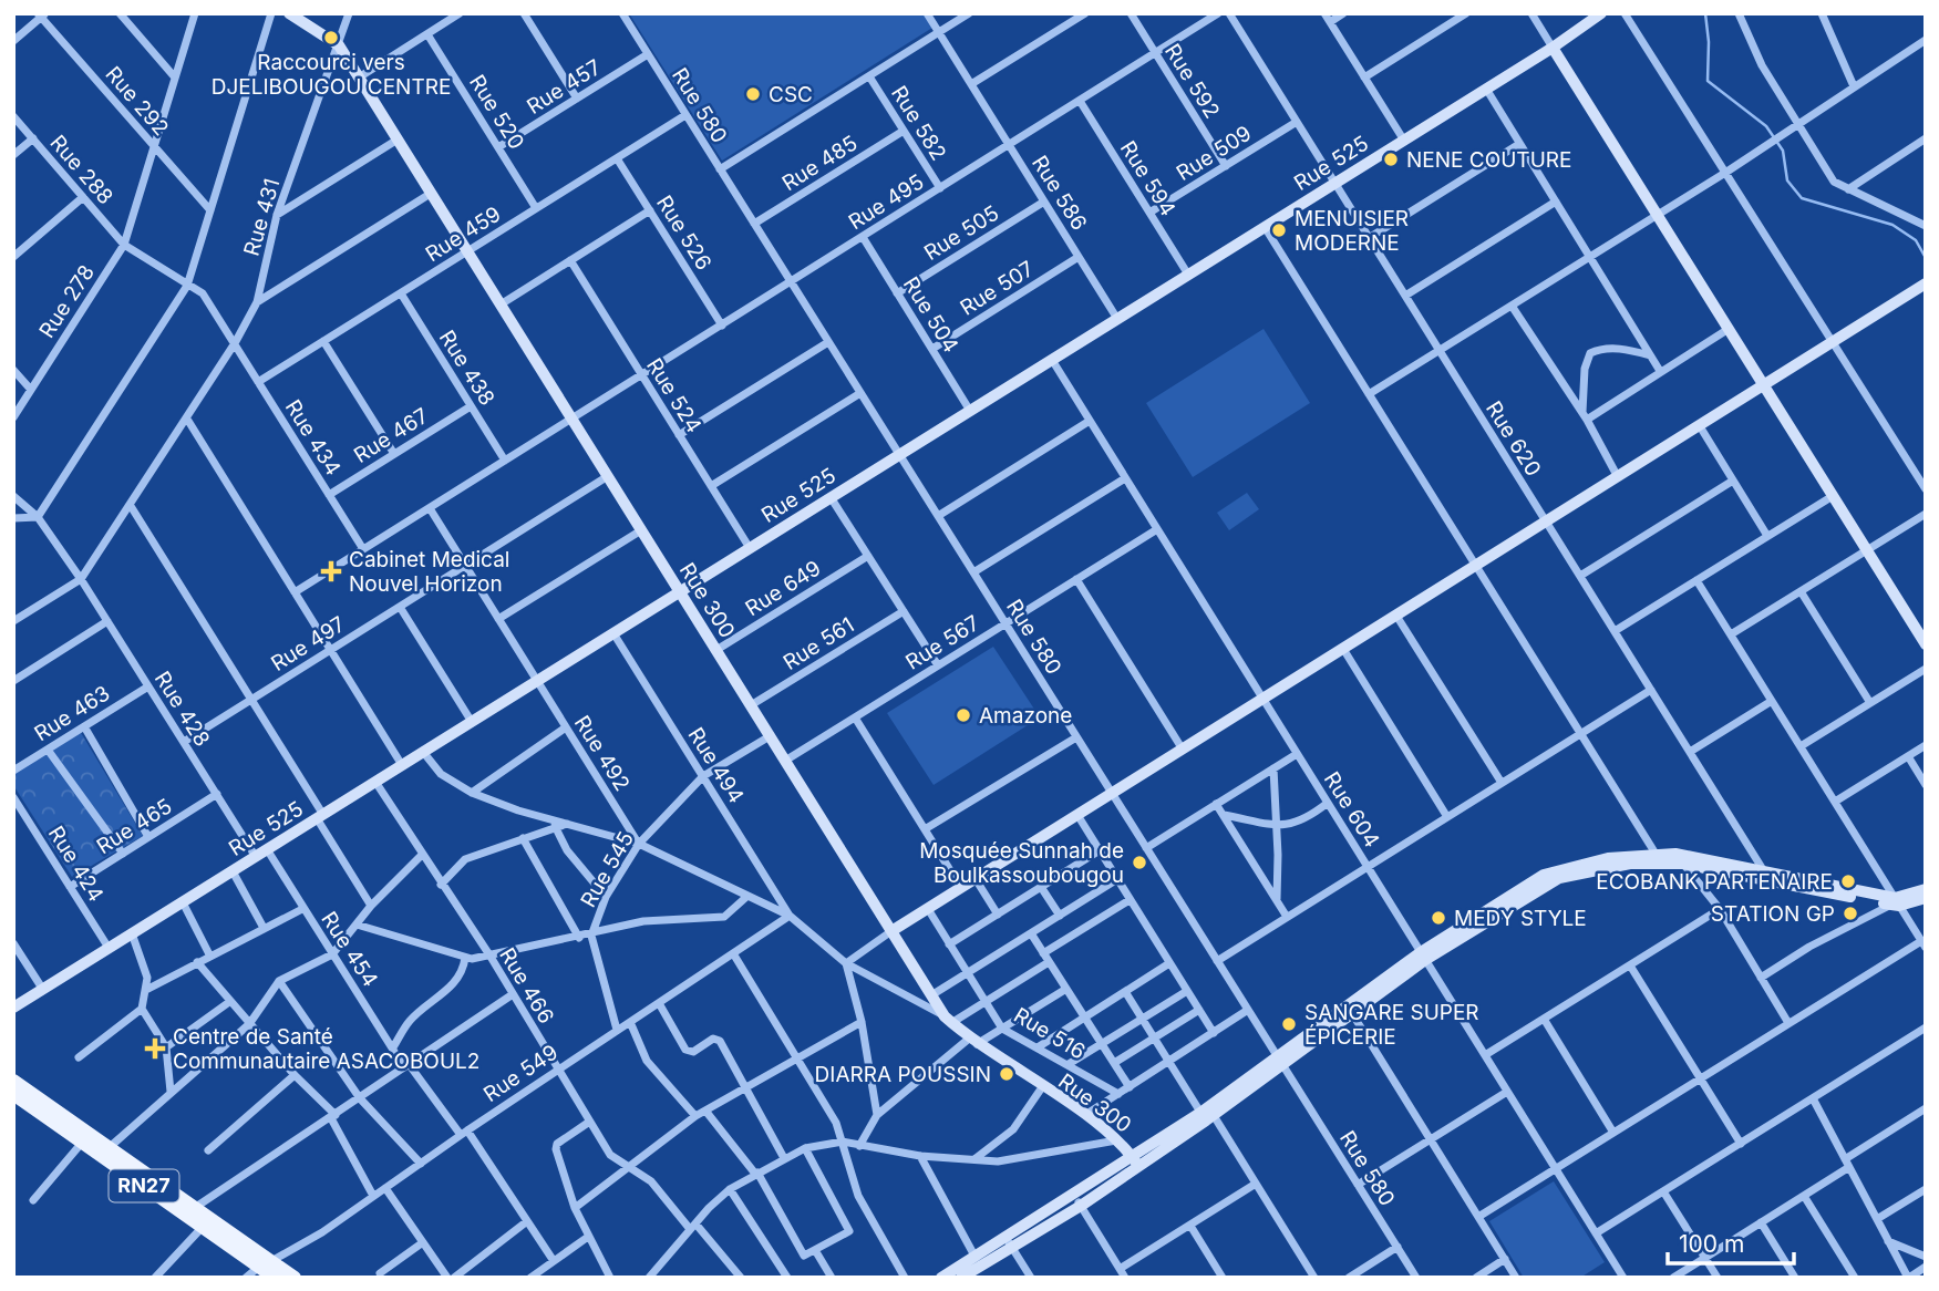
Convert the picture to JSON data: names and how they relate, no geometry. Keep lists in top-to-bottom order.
{
  "streets": {
    "main road": ["RN27"],
    "street": [
      "Rue 592",
      "Rue 457",
      "Rue 292",
      "Rue 580",
      "Rue 520",
      "Rue 582",
      "Rue 509",
      "Rue 485",
      "Rue 525",
      "Rue 288",
      "Rue 594",
      "Rue 586",
      "Rue 495",
      "Rue 431",
      "Rue 526",
      "Rue 505",
      "Rue 459",
      "Rue 507",
      "Rue 278",
      "Rue 504",
      "Rue 438",
      "Rue 524",
      "Rue 467",
      "Rue 434",
      "Rue 620",
      "Rue 649",
      "Rue 300",
      "Rue 567",
      "Rue 497",
      "Rue 561",
      "Rue 428",
      "Rue 463",
      "Rue 492",
      "Rue 494",
      "Rue 604",
      "Rue 465",
      "Rue 424",
      "Rue 545",
      "Rue 454",
      "Rue 466",
      "Rue 516",
      "Rue 549"
    ]
  },
  "crossings": [
    ["Rue 592", "Rue 509"],
    ["Rue 592", "Rue 495"],
    ["Rue 457", "Rue 580"],
    ["Rue 457", "Rue 520"],
    ["Rue 292", "Rue 278"],
    ["Rue 580", "Rue 485"],
    ["Rue 580", "Rue 525"],
    ["Rue 580", "Rue 495"],
    ["Rue 580", "Rue 459"],
    ["Rue 580", "Rue 567"],
    ["Rue 520", "Rue 459"],
    ["Rue 582", "Rue 485"],
    ["Rue 582", "Rue 495"],
    ["Rue 509", "Rue 594"],
    ["Rue 509", "Rue 620"],
    ["Rue 525", "Rue 594"],
    ["Rue 525", "Rue 586"],
    ["Rue 525", "Rue 504"],
    ["Rue 525", "Rue 524"],
    ["Rue 525", "Rue 620"],
    ["Rue 525", "Rue 300"],
    ["Rue 525", "Rue 428"],
    ["Rue 525", "Rue 492"],
    ["Rue 525", "Rue 494"],
    ["Rue 525", "Rue 604"],
    ["Rue 525", "Rue 424"],
    ["Rue 525", "Rue 454"],
    ["Rue 525", "Rue 466"],
    ["Rue 288", "Rue 278"],
    ["Rue 288", "Rue 434"],
    ["Rue 594", "Rue 495"],
    ["Rue 586", "Rue 495"],
    ["Rue 586", "Rue 505"],
    ["Rue 586", "Rue 507"],
    ["Rue 495", "Rue 526"],
    ["Rue 495", "Rue 504"],
    ["Rue 495", "Rue 438"],
    ["Rue 495", "Rue 524"],
    ["Rue 495", "Rue 434"],
    ["Rue 495", "Rue 300"],
    ["Rue 495", "Rue 492"],
    ["Rue 431", "Rue 434"],
    ["Rue 431", "Rue 300"],
    ["Rue 431", "Rue 428"],
    ["Rue 526", "Rue 459"],
    ["Rue 505", "Rue 504"],
    ["Rue 459", "Rue 438"],
    ["Rue 459", "Rue 434"],
    ["Rue 459", "Rue 300"],
    ["Rue 507", "Rue 504"],
    ["Rue 438", "Rue 467"],
    ["Rue 467", "Rue 434"],
    ["Rue 649", "Rue 300"],
    ["Rue 300", "Rue 567"],
    ["Rue 300", "Rue 497"],
    ["Rue 300", "Rue 561"],
    ["Rue 300", "Rue 545"],
    ["Rue 567", "Rue 604"],
    ["Rue 497", "Rue 428"],
    ["Rue 497", "Rue 492"],
    ["Rue 428", "Rue 463"],
    ["Rue 428", "Rue 465"],
    ["Rue 492", "Rue 545"],
    ["Rue 494", "Rue 545"],
    ["Rue 494", "Rue 549"],
    ["Rue 465", "Rue 424"],
    ["Rue 545", "Rue 549"],
    ["Rue 454", "Rue 549"],
    ["Rue 466", "Rue 549"],
    ["Rue 549", "RN27"]
  ],
  "places": {
    "other": [
      "Raccourci vers DJELIBOUGOU CENTRE",
      "CSC",
      "NENE COUTURE",
      "MENUISIER MODERNE",
      "Amazone",
      "Mosquée Sunnah de Boulkassoubougou",
      "ECOBANK PARTENAIRE",
      "STATION GP",
      "MEDY STYLE",
      "SANGARE SUPER ÉPICERIE",
      "DIARRA POUSSIN"
    ],
    "health": ["Cabinet Medical Nouvel Horizon", "Centre de Santé Communautaire ASACOBOUL2"]
  },
  "scale_bar": "100 m"
}
